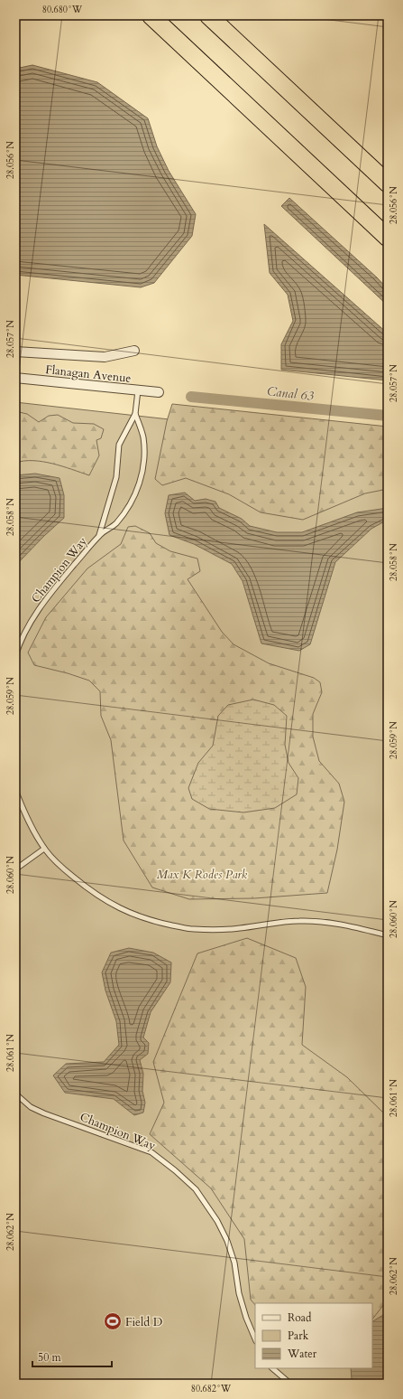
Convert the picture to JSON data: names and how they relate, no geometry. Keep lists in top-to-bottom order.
{
  "streets": {
    "street": ["Flanagan Avenue"],
    "lane": ["Champion Way"]
  },
  "crossings": [
    ["Flanagan Avenue", "Champion Way"]
  ],
  "water": ["Canal 63"],
  "parks": ["Max K Rodes Park"],
  "places": {
    "sports": ["Field D"]
  },
  "legend": ["Road", "Park", "Water"],
  "scale_bar": "50 m",
  "coordinates": [
    "80.680°W",
    "28.056°N",
    "28.057°N",
    "28.058°N",
    "28.059°N",
    "28.060°N",
    "28.061°N",
    "28.062°N",
    "80.682°W"
  ]
}
